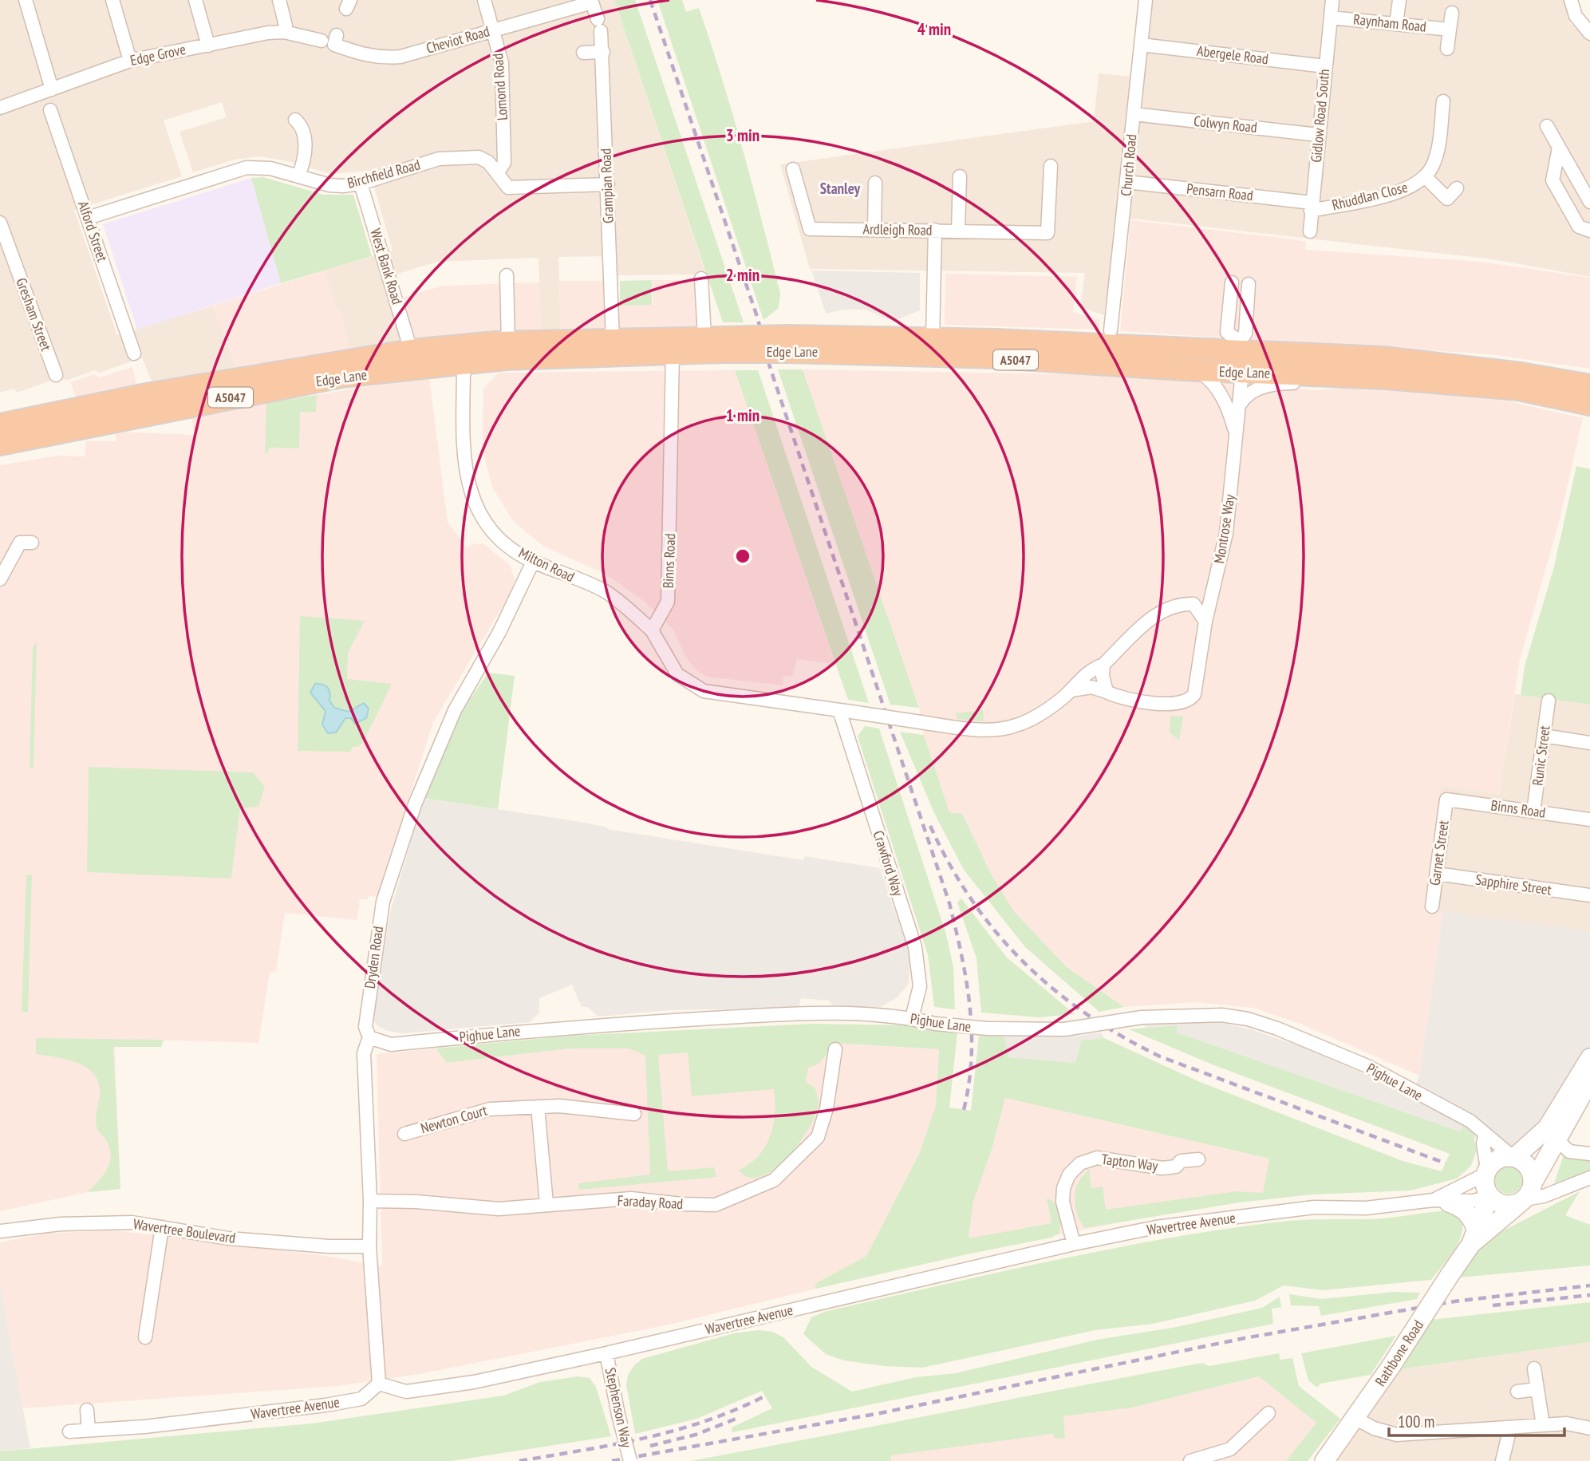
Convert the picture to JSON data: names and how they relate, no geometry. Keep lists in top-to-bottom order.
{
  "streets": {
    "highway": ["Edge Lane", "A5047"],
    "main road": ["Rathbone Road"],
    "street": [
      "Raynham Road",
      "Cheviot Road",
      "Edge Grove",
      "Abergele Road",
      "Lomond Road",
      "Gidlow Road South",
      "Colwyn Road",
      "Church Road",
      "Birchfield Road",
      "Grampian Road",
      "Pensarn Road",
      "Rhuddlan Close",
      "Ardleigh Road",
      "Alford Street",
      "West Bank Road",
      "Gresham Street",
      "Montrose Way",
      "Binns Road",
      "Milton Road",
      "Runic Street",
      "Garnet Street",
      "Crawford Way",
      "Sapphire Street",
      "Dryden Road",
      "Pighue Lane",
      "Newton Court",
      "Tapton Way",
      "Faraday Road",
      "Wavertree Avenue",
      "Wavertree Boulevard",
      "Stephenson Way"
    ]
  },
  "crossings": [
    ["Raynham Road", "Gidlow Road South"],
    ["Cheviot Road", "Lomond Road"],
    ["Cheviot Road", "Grampian Road"],
    ["Abergele Road", "Gidlow Road South"],
    ["Abergele Road", "Church Road"],
    ["Lomond Road", "Birchfield Road"],
    ["Gidlow Road South", "Colwyn Road"],
    ["Gidlow Road South", "Pensarn Road"],
    ["Gidlow Road South", "Rhuddlan Close"],
    ["Colwyn Road", "Church Road"],
    ["Church Road", "Pensarn Road"],
    ["Birchfield Road", "Grampian Road"],
    ["Birchfield Road", "Alford Street"],
    ["Birchfield Road", "West Bank Road"],
    ["Grampian Road", "Edge Lane"],
    ["Pensarn Road", "Rhuddlan Close"],
    ["West Bank Road", "Edge Lane"],
    ["Edge Lane", "Montrose Way"],
    ["Edge Lane", "Binns Road"],
    ["Edge Lane", "Milton Road"],
    ["Binns Road", "Milton Road"],
    ["Binns Road", "Runic Street"],
    ["Binns Road", "Garnet Street"],
    ["Milton Road", "Dryden Road"],
    ["Garnet Street", "Sapphire Street"],
    ["Crawford Way", "Pighue Lane"],
    ["Dryden Road", "Pighue Lane"],
    ["Dryden Road", "Faraday Road"],
    ["Dryden Road", "Wavertree Avenue"],
    ["Dryden Road", "Wavertree Boulevard"],
    ["Pighue Lane", "Wavertree Avenue"],
    ["Pighue Lane", "Rathbone Road"],
    ["Tapton Way", "Wavertree Avenue"],
    ["Wavertree Avenue", "Rathbone Road"],
    ["Wavertree Avenue", "Stephenson Way"]
  ],
  "districts": ["Stanley"],
  "scale_bar": "100 m",
  "rings": [
    "4 min",
    "3 min",
    "2 min",
    "1 min"
  ]
}
